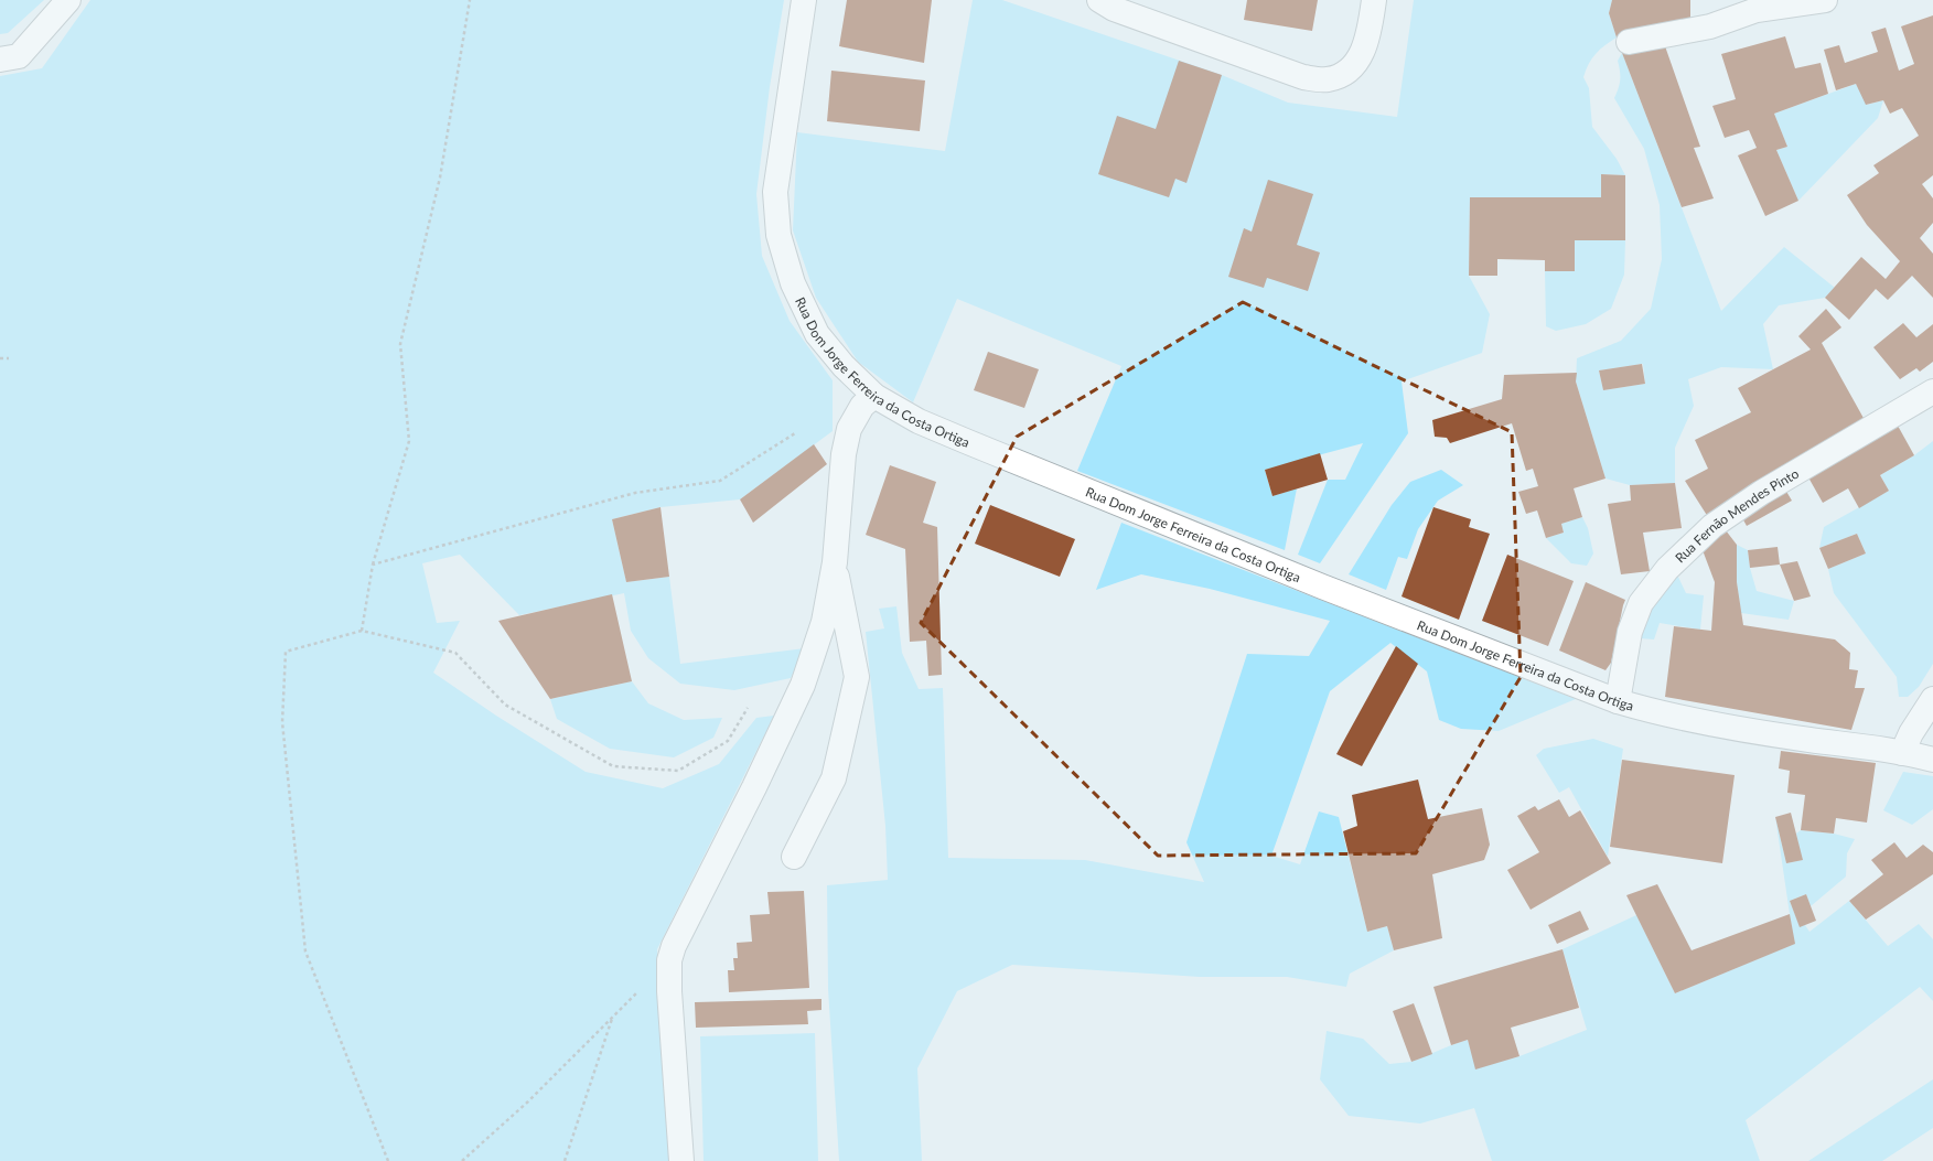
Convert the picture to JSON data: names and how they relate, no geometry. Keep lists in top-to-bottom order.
{
  "streets": {
    "street": ["Rua Dom Jorge Ferreira da Costa Ortiga", "Rua Fernão Mendes Pinto"]
  },
  "crossings": [
    ["Rua Dom Jorge Ferreira da Costa Ortiga", "Rua Fernão Mendes Pinto"]
  ]
}
